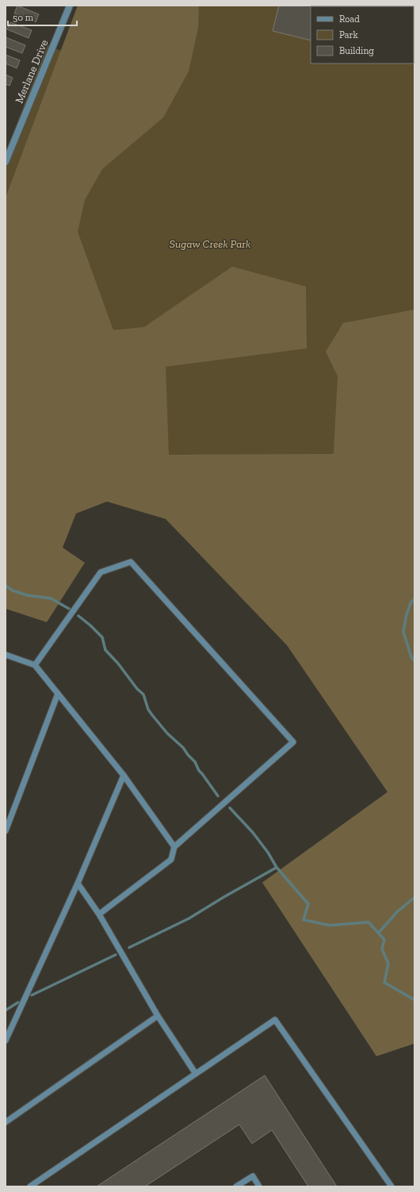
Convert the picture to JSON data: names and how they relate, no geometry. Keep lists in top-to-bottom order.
{
  "streets": {
    "street": ["Merlane Drive"]
  },
  "parks": ["Sugaw Creek Park"],
  "legend": ["Road", "Park", "Building"],
  "scale_bar": "50 m"
}
